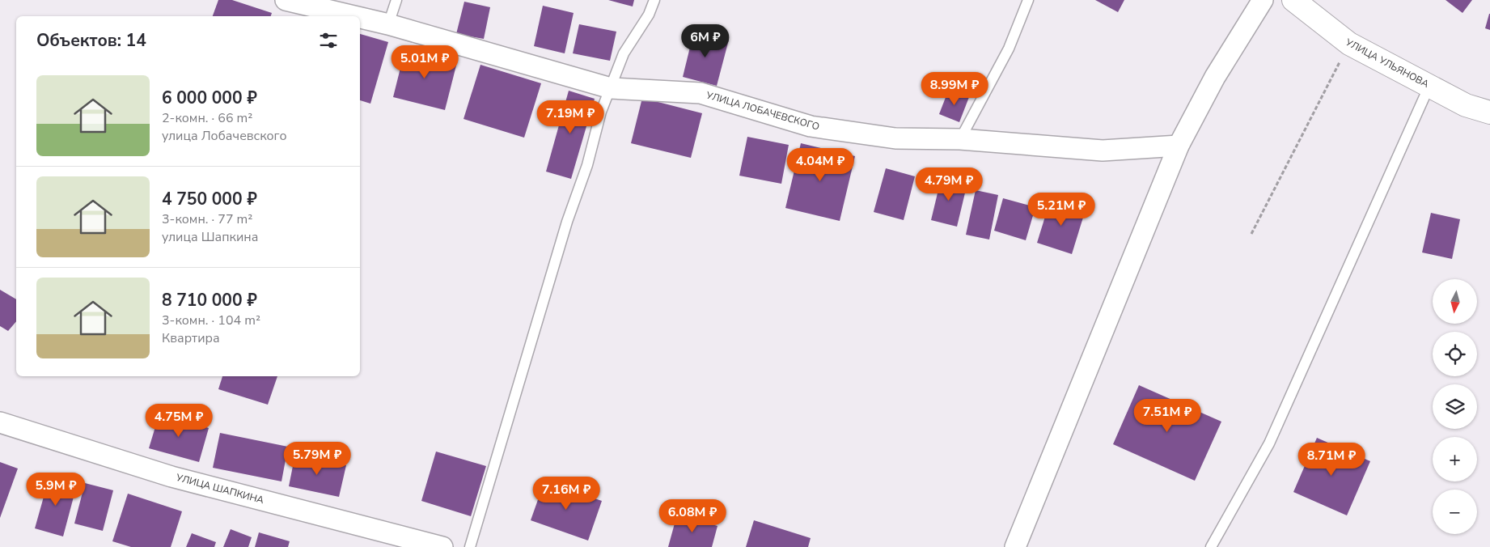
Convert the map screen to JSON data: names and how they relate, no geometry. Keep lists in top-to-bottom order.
{
  "streets": {
    "main road": ["УЛИЦА УЛЬЯНОВА"],
    "street": ["УЛИЦА ЛОБАЧЕВСКОГО", "УЛИЦА ШАПКИНА"]
  },
  "north": "bottom",
  "page": {
    "heading": "Объектов: 14",
    "price": [
      "6M ₽",
      "5.01M ₽",
      "8.99M ₽",
      "7.19M ₽",
      "4.04M ₽",
      "4.79M ₽",
      "5.21M ₽",
      "7.51M ₽",
      "4.75M ₽",
      "5.79M ₽",
      "8.71M ₽",
      "5.9M ₽",
      "7.16M ₽",
      "6.08M ₽"
    ],
    "list": [
      {
        "name": "6 000 000 ₽",
        "note": "2-комн. · 66 m² · улица Лобачевского"
      },
      {
        "name": "4 750 000 ₽",
        "note": "3-комн. · 77 m² · улица Шапкина"
      },
      {
        "name": "8 710 000 ₽",
        "note": "3-комн. · 104 m² · Квартира"
      }
    ],
    "map_buttons": ["+", "−"]
  }
}
